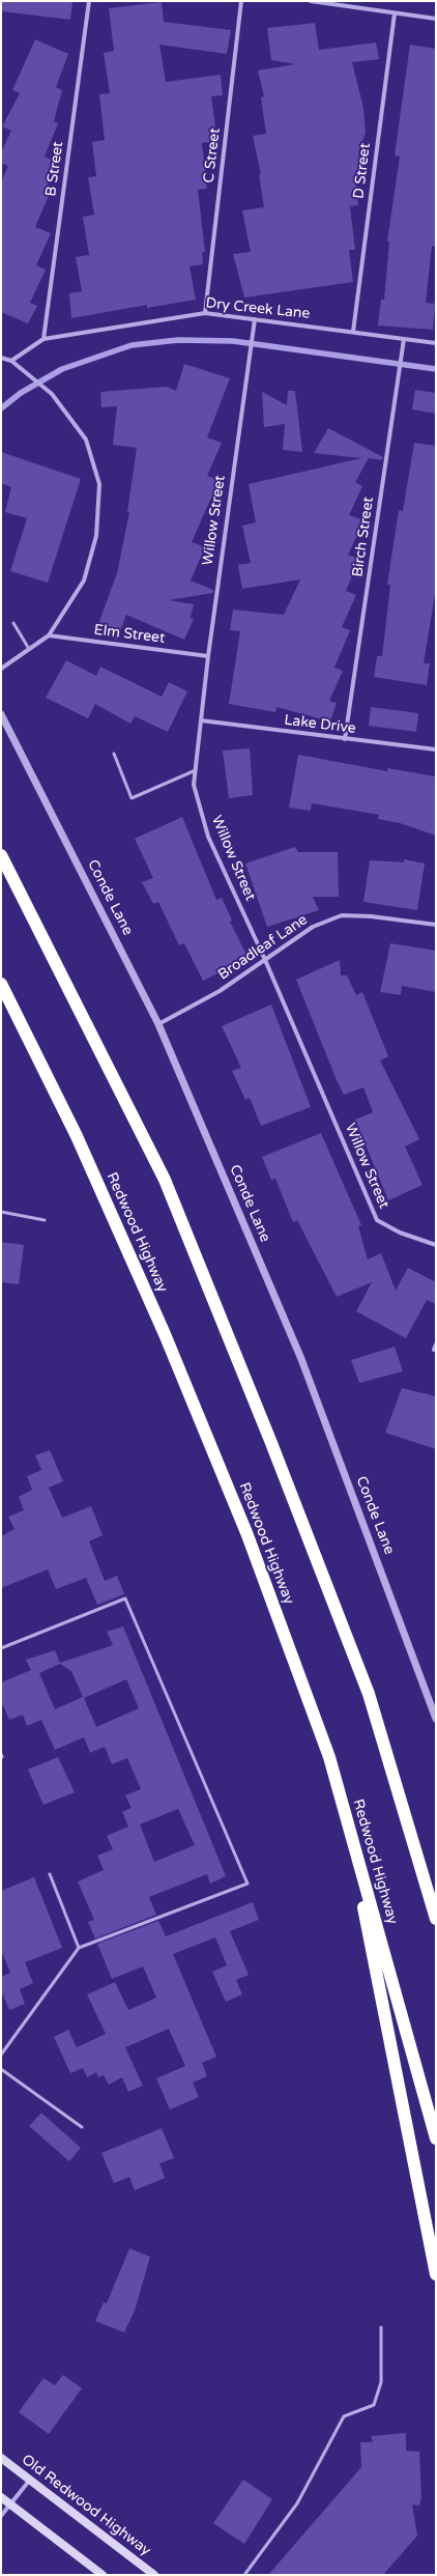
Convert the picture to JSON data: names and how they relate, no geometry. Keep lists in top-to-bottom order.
{
  "streets": {
    "highway": ["Redwood Highway"],
    "main road": ["Old Redwood Highway"],
    "street": [
      "C Street",
      "B Street",
      "D Street",
      "Dry Creek Lane",
      "Willow Street",
      "Birch Street",
      "Elm Street",
      "Lake Drive",
      "Conde Lane",
      "Broadleaf Lane"
    ]
  },
  "crossings": [
    ["C Street", "Dry Creek Lane"],
    ["B Street", "Dry Creek Lane"],
    ["D Street", "Dry Creek Lane"],
    ["Dry Creek Lane", "Willow Street"],
    ["Dry Creek Lane", "Birch Street"],
    ["Willow Street", "Elm Street"],
    ["Willow Street", "Lake Drive"],
    ["Willow Street", "Broadleaf Lane"],
    ["Birch Street", "Lake Drive"],
    ["Conde Lane", "Broadleaf Lane"]
  ]
}
